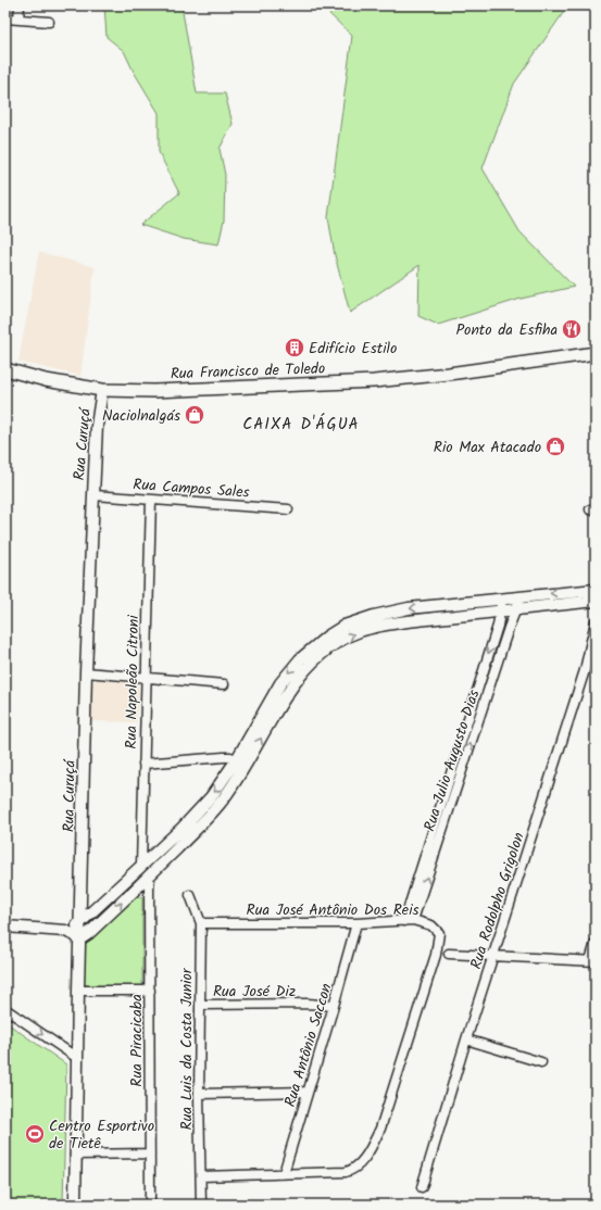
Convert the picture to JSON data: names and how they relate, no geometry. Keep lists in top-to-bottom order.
{
  "streets": {
    "main road": ["Rua Francisco de Toledo"],
    "street": [
      "Rua Curuçá",
      "Rua Campos Sales",
      "Rua Napoleão Citroni",
      "Rua Julio Augusto Dias",
      "Rua Rodolpho Grigolon",
      "Rua José Antônio Dos Reis",
      "Rua José Diz",
      "Rua Piracicaba",
      "Rua Antônio Saccon",
      "Rua Luis da Costa Junior"
    ]
  },
  "crossings": [
    ["Rua Francisco de Toledo", "Rua Curuçá"],
    ["Rua Curuçá", "Rua Campos Sales"],
    ["Rua Campos Sales", "Rua Napoleão Citroni"],
    ["Rua Julio Augusto Dias", "Rua José Antônio Dos Reis"],
    ["Rua José Antônio Dos Reis", "Rua Antônio Saccon"],
    ["Rua José Antônio Dos Reis", "Rua Luis da Costa Junior"],
    ["Rua José Diz", "Rua Antônio Saccon"],
    ["Rua José Diz", "Rua Luis da Costa Junior"]
  ],
  "districts": ["CAIXA D'ÁGUA"],
  "places": {
    "restaurant": ["Ponto da Esfiha"],
    "building": ["Edifício Estilo"],
    "shop": ["Naciolnalgás", "Rio Max Atacado"],
    "sports": ["Centro Esportivo de Tietê"]
  }
}
